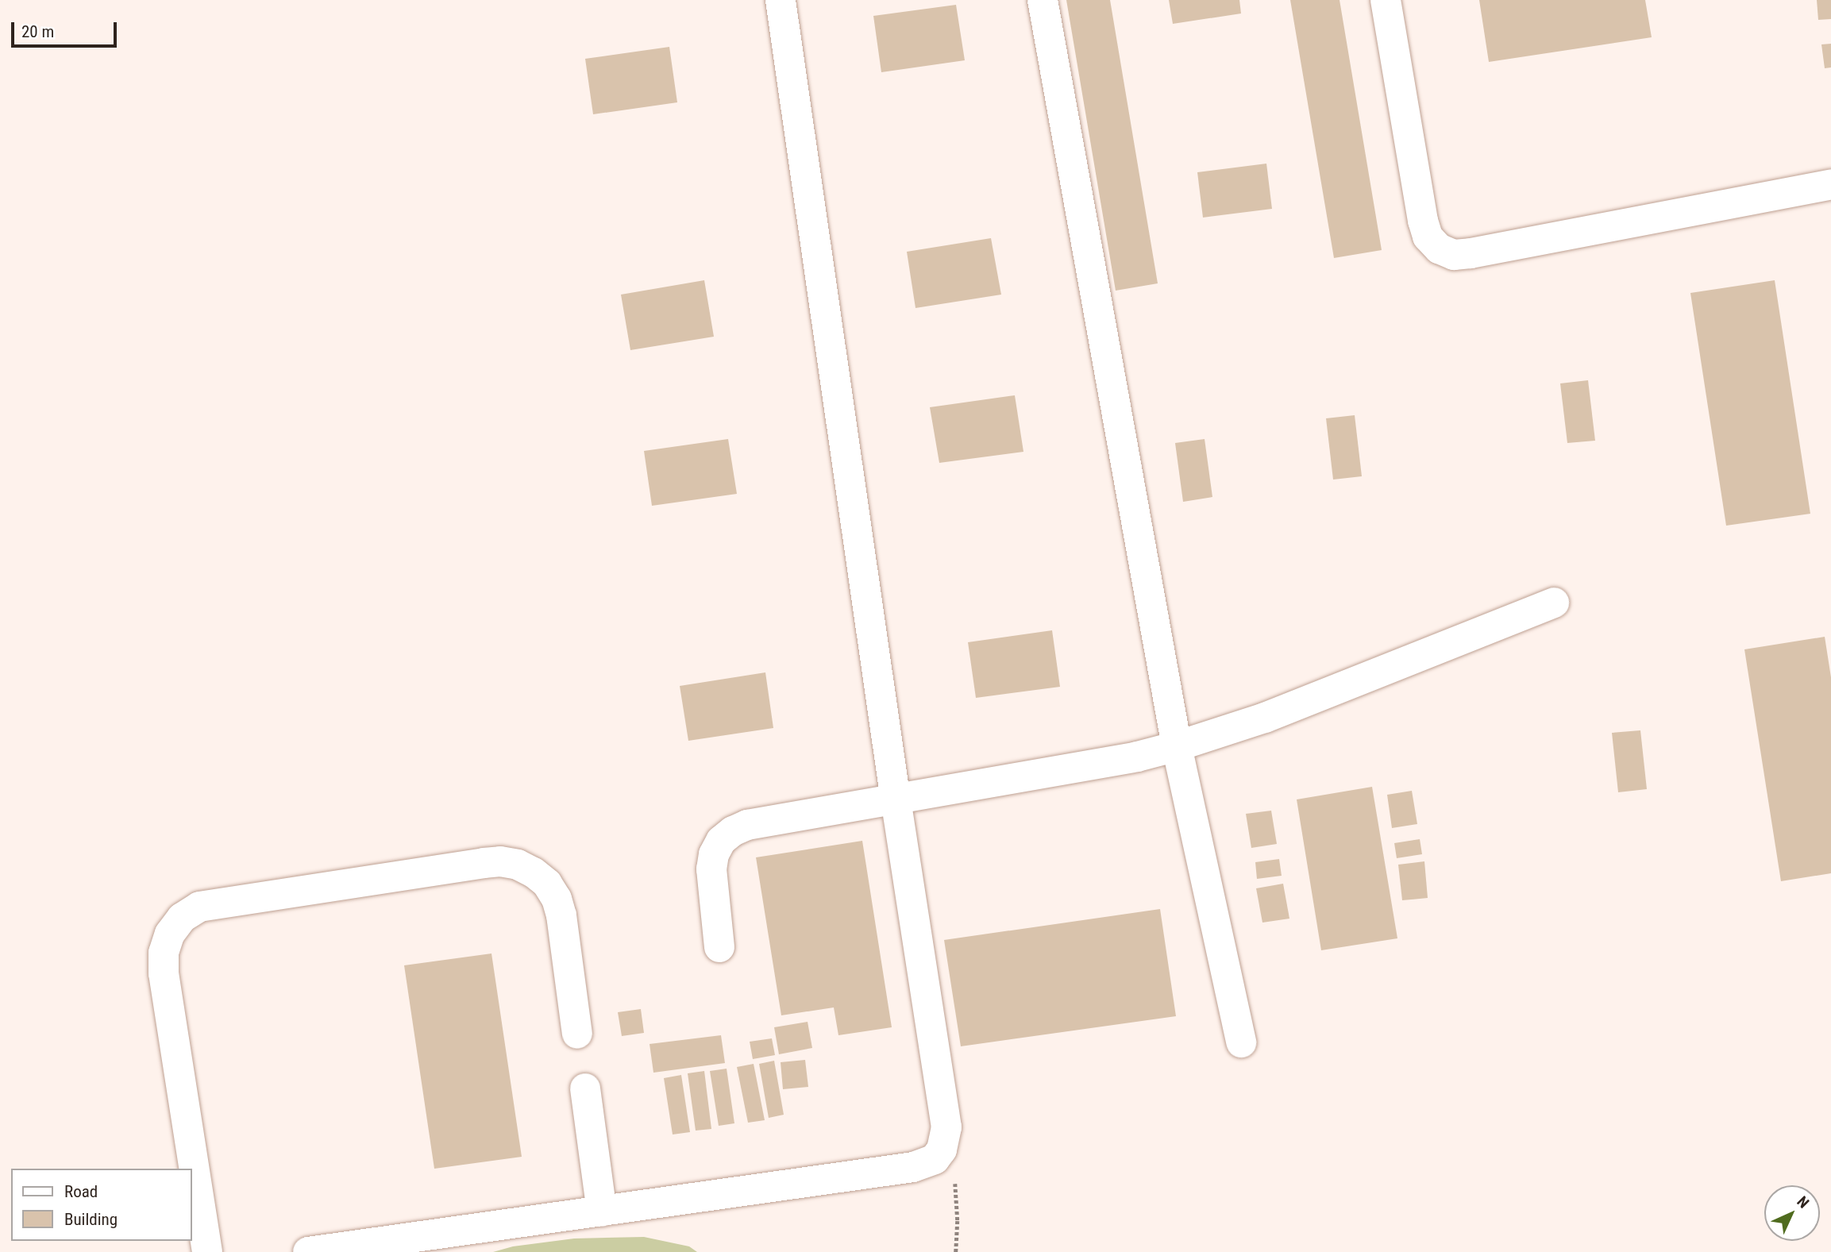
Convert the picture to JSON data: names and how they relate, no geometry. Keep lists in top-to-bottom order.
{
  "legend": ["Road", "Building"],
  "scale_bar": "20 m",
  "north": "top right"
}
